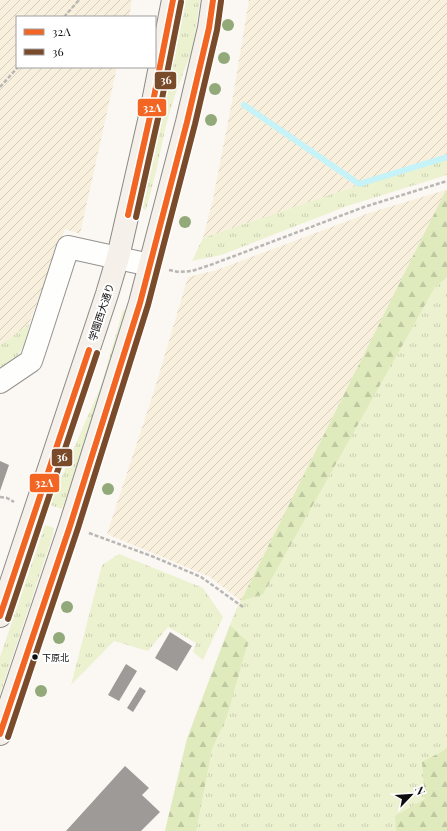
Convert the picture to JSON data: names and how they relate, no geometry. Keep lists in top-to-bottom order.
{
  "streets": {
    "main road": ["学園西大通り"]
  },
  "places": ["下原北"],
  "lines": ["transit line 32A", "transit line 36"],
  "legend": ["32A", "36"],
  "north": "top right"
}
